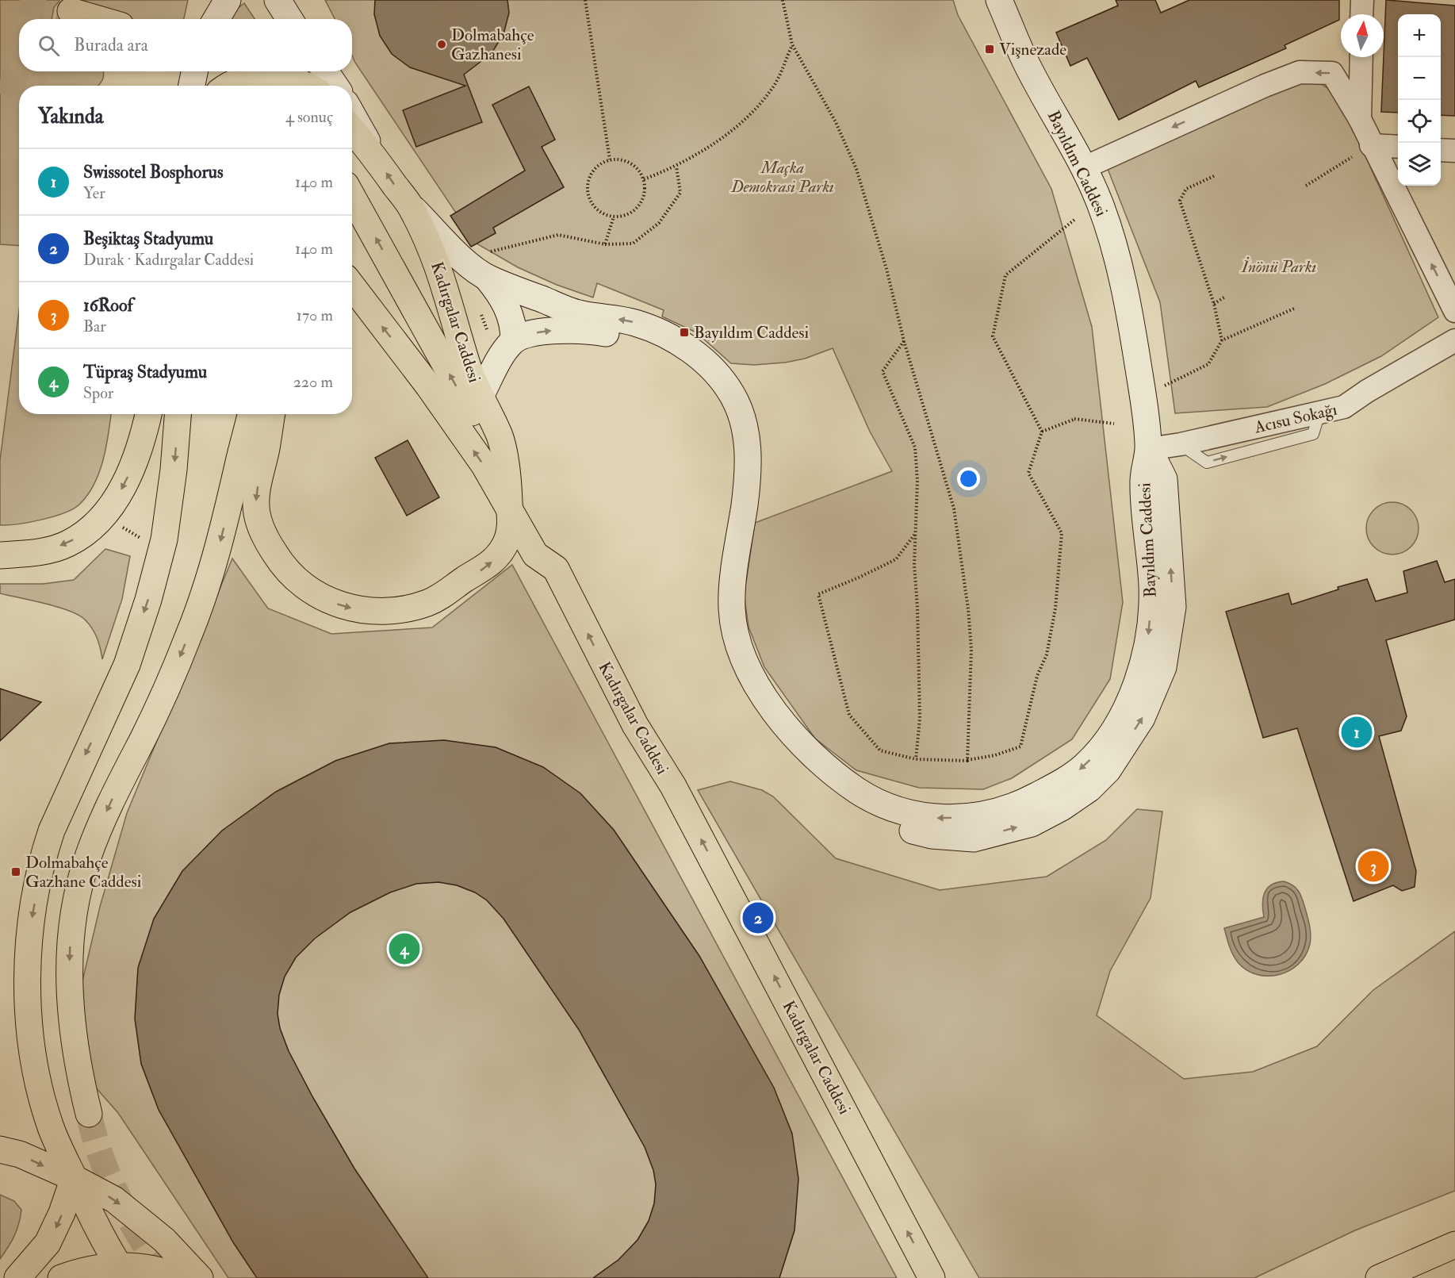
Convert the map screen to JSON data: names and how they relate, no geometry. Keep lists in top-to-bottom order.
{
  "streets": {
    "main road": ["Bayıldım Caddesi", "Kadırgalar Caddesi"],
    "street": ["Acısu Sokağı"]
  },
  "crossings": [
    ["Bayıldım Caddesi", "Kadırgalar Caddesi"],
    ["Bayıldım Caddesi", "Acısu Sokağı"]
  ],
  "one_way": ["Kadırgalar Caddesi"],
  "parks": ["Maçka Demokrasi Parkı", "İnönü Parkı"],
  "places": {
    "other": ["Dolmabahçe Gazhanesi"],
    "transit": ["Vişnezade", "Bayıldım Caddesi", "Dolmabahçe Gazhane Caddesi"]
  },
  "north": "top",
  "page": {
    "map_buttons": ["+", "−"],
    "search": "Burada ara",
    "heading": ["Yakında", "4 sonuç"],
    "list": [
      {
        "mark": "1",
        "name": "Swissotel Bosphorus",
        "note": "Yer",
        "value": "140 m"
      },
      {
        "mark": "2",
        "name": "Beşiktaş Stadyumu",
        "note": "Durak · Kadırgalar Caddesi",
        "value": "140 m"
      },
      {
        "mark": "3",
        "name": "16Roof",
        "note": "Bar",
        "value": "170 m"
      },
      {
        "mark": "4",
        "name": "Tüpraş Stadyumu",
        "note": "Spor",
        "value": "220 m"
      }
    ],
    "pins": [
      "1",
      "3",
      "2",
      "4"
    ]
  }
}
